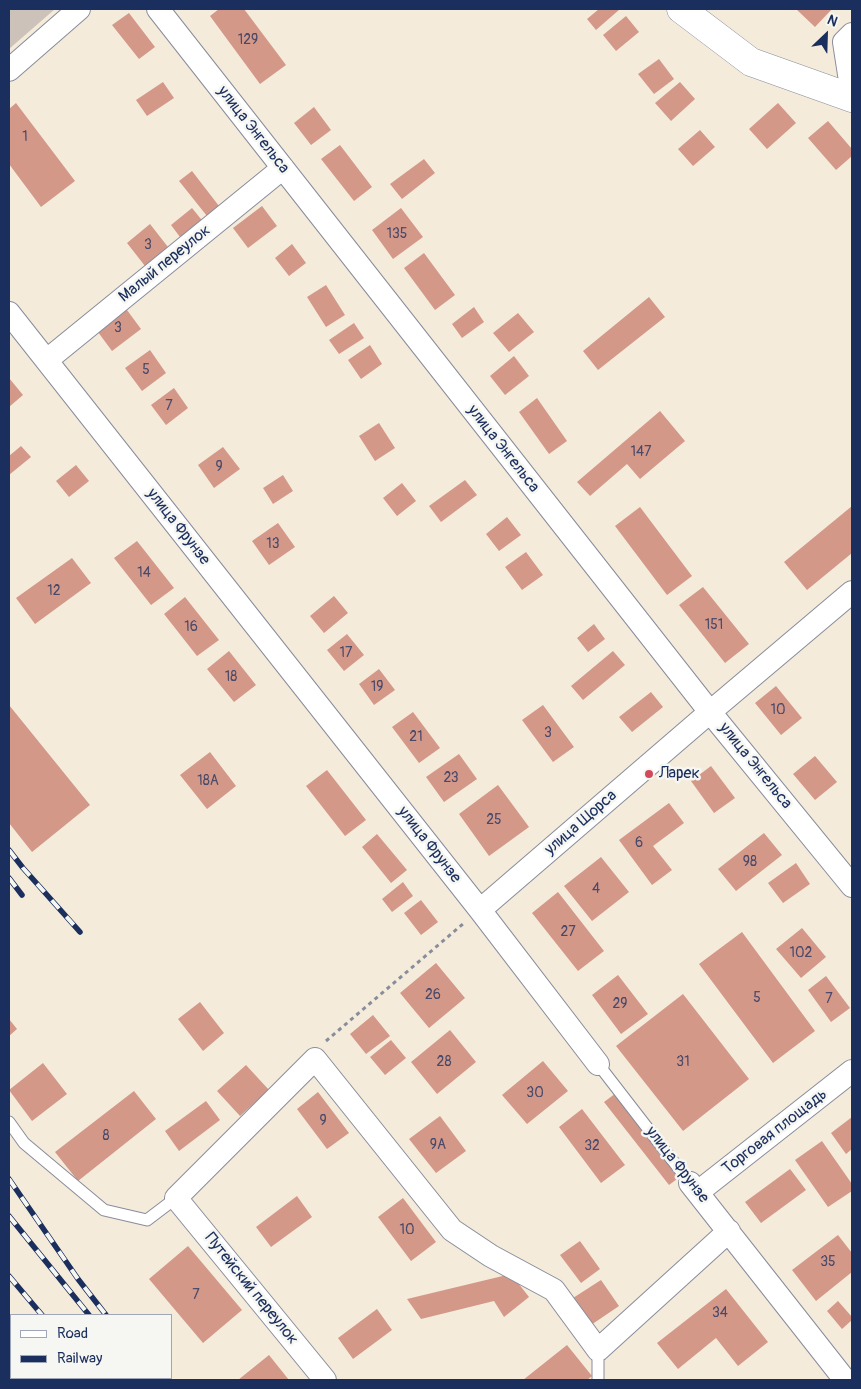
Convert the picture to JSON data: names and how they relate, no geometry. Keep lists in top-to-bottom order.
{
  "streets": {
    "street": [
      "улица Энгельса",
      "Малый переулок",
      "улица Фрунзе",
      "улица Щорса",
      "Торговая площадь",
      "Путейский переулок"
    ]
  },
  "crossings": [
    ["улица Энгельса", "Малый переулок"],
    ["улица Энгельса", "улица Щорса"],
    ["Малый переулок", "улица Фрунзе"],
    ["улица Фрунзе", "улица Щорса"],
    ["улица Фрунзе", "Торговая площадь"]
  ],
  "places": ["Ларек"],
  "house_numbers": [
    "129",
    "1",
    "135",
    "3",
    "3",
    "5",
    "7",
    "147",
    "9",
    "13",
    "14",
    "12",
    "151",
    "16",
    "17",
    "18",
    "19",
    "10",
    "3",
    "21",
    "23",
    "18А",
    "25",
    "6",
    "98",
    "4",
    "27",
    "102",
    "26",
    "5",
    "7",
    "29",
    "28",
    "31",
    "30",
    "9",
    "8",
    "9А",
    "32",
    "10",
    "35",
    "7",
    "34"
  ],
  "legend": ["Road", "Railway"],
  "north": "top right"
}
